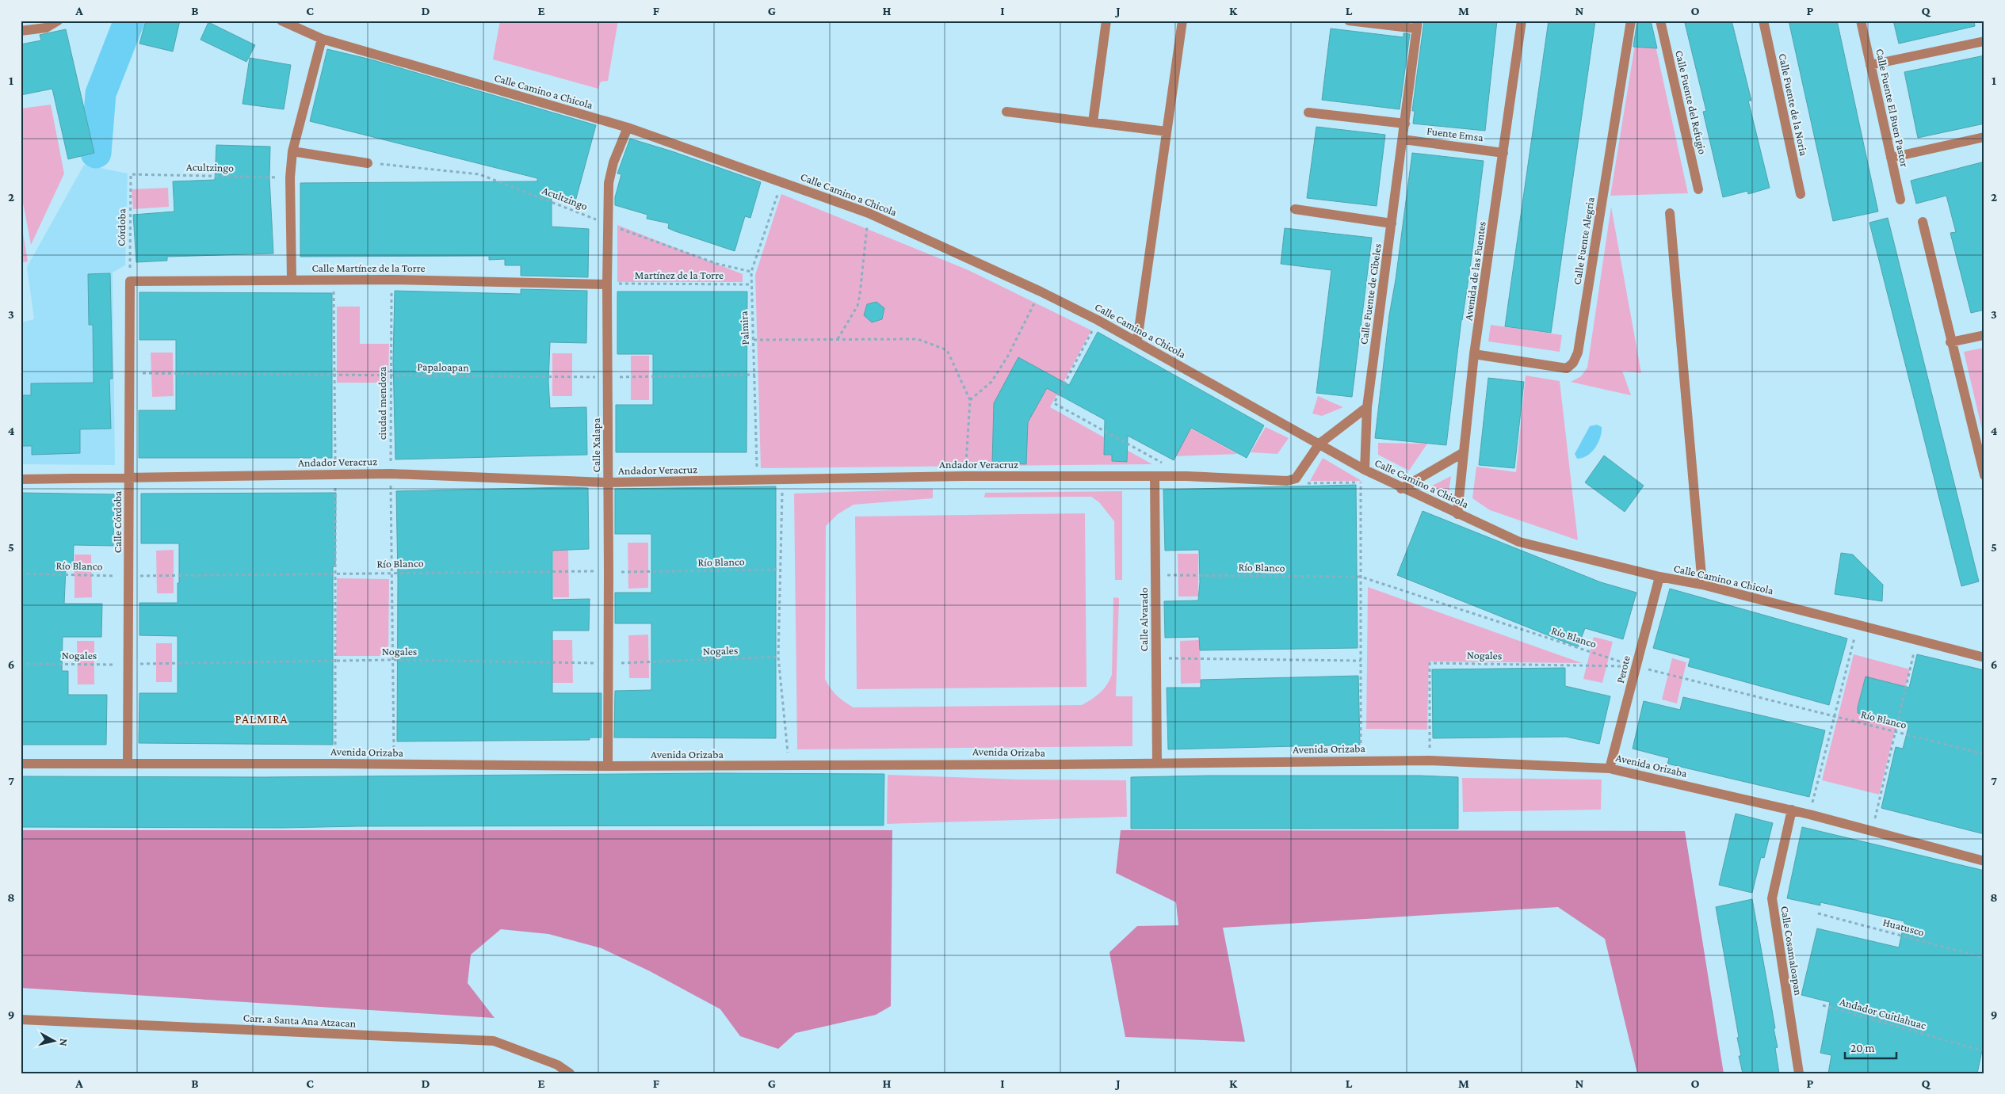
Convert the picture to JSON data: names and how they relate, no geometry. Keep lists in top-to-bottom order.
{
  "streets": {
    "street": [
      "Calle Camino a Chicola",
      "Calle Fuente del Refugio",
      "Calle Fuente de la Noria",
      "Calle Fuente El Buen Pastor",
      "Fuente Emsa",
      "Calle Fuente Alegria",
      "Calle Martínez de la Torre",
      "Avenida de las Fuentes",
      "Calle Fuente de Cibeles",
      "Calle Xalapa",
      "Andador Veracruz",
      "Calle Córdoba",
      "Calle Alvarado",
      "Perote",
      "Avenida Orizaba",
      "Calle Cosamaloapan",
      "Carr. a Santa Ana Atzacan"
    ],
    "path": [
      "Acultzingo",
      "Córdoba",
      "Martínez de la Torre",
      "Palmira",
      "Papaloapan",
      "ciudad mendoza",
      "Río Blanco",
      "Nogales",
      "Huatusco",
      "Andador Cuitlahuac"
    ]
  },
  "crossings": [
    ["Calle Camino a Chicola", "Avenida de las Fuentes"],
    ["Calle Camino a Chicola", "Calle Fuente de Cibeles"],
    ["Calle Camino a Chicola", "Palmira"],
    ["Calle Camino a Chicola", "Calle Xalapa"],
    ["Calle Camino a Chicola", "Perote"],
    ["Fuente Emsa", "Avenida de las Fuentes"],
    ["Fuente Emsa", "Calle Fuente de Cibeles"],
    ["Acultzingo", "Córdoba"],
    ["Acultzingo", "Palmira"],
    ["Acultzingo", "Calle Xalapa"],
    ["Córdoba", "Calle Martínez de la Torre"],
    ["Córdoba", "Calle Córdoba"],
    ["Calle Fuente Alegria", "Avenida de las Fuentes"],
    ["Calle Martínez de la Torre", "Martínez de la Torre"],
    ["Calle Martínez de la Torre", "ciudad mendoza"],
    ["Calle Martínez de la Torre", "Calle Xalapa"],
    ["Calle Martínez de la Torre", "Calle Córdoba"],
    ["Martínez de la Torre", "Palmira"],
    ["Martínez de la Torre", "Calle Xalapa"],
    ["Palmira", "Papaloapan"],
    ["Palmira", "Andador Veracruz"],
    ["Papaloapan", "ciudad mendoza"],
    ["Papaloapan", "Calle Xalapa"],
    ["Papaloapan", "Calle Córdoba"],
    ["ciudad mendoza", "Andador Veracruz"],
    ["ciudad mendoza", "Río Blanco"],
    ["ciudad mendoza", "Nogales"],
    ["ciudad mendoza", "Avenida Orizaba"],
    ["Calle Xalapa", "Andador Veracruz"],
    ["Calle Xalapa", "Río Blanco"],
    ["Calle Xalapa", "Nogales"],
    ["Calle Xalapa", "Avenida Orizaba"],
    ["Andador Veracruz", "Calle Córdoba"],
    ["Andador Veracruz", "Calle Alvarado"],
    ["Calle Córdoba", "Río Blanco"],
    ["Calle Córdoba", "Nogales"],
    ["Calle Córdoba", "Avenida Orizaba"],
    ["Río Blanco", "Calle Alvarado"],
    ["Río Blanco", "Nogales"],
    ["Río Blanco", "Perote"],
    ["Calle Alvarado", "Avenida Orizaba"],
    ["Nogales", "Perote"],
    ["Nogales", "Avenida Orizaba"],
    ["Perote", "Avenida Orizaba"],
    ["Avenida Orizaba", "Calle Cosamaloapan"]
  ],
  "districts": ["PALMIRA"],
  "scale_bar": "20 m",
  "north": "right",
  "grid": {
    "columns": [
      "A",
      "B",
      "C",
      "D",
      "E",
      "F",
      "G",
      "H",
      "I",
      "J",
      "K",
      "L",
      "M",
      "N",
      "O",
      "P",
      "Q"
    ],
    "rows": [
      "1",
      "2",
      "3",
      "4",
      "5",
      "6",
      "7",
      "8",
      "9"
    ]
  }
}
